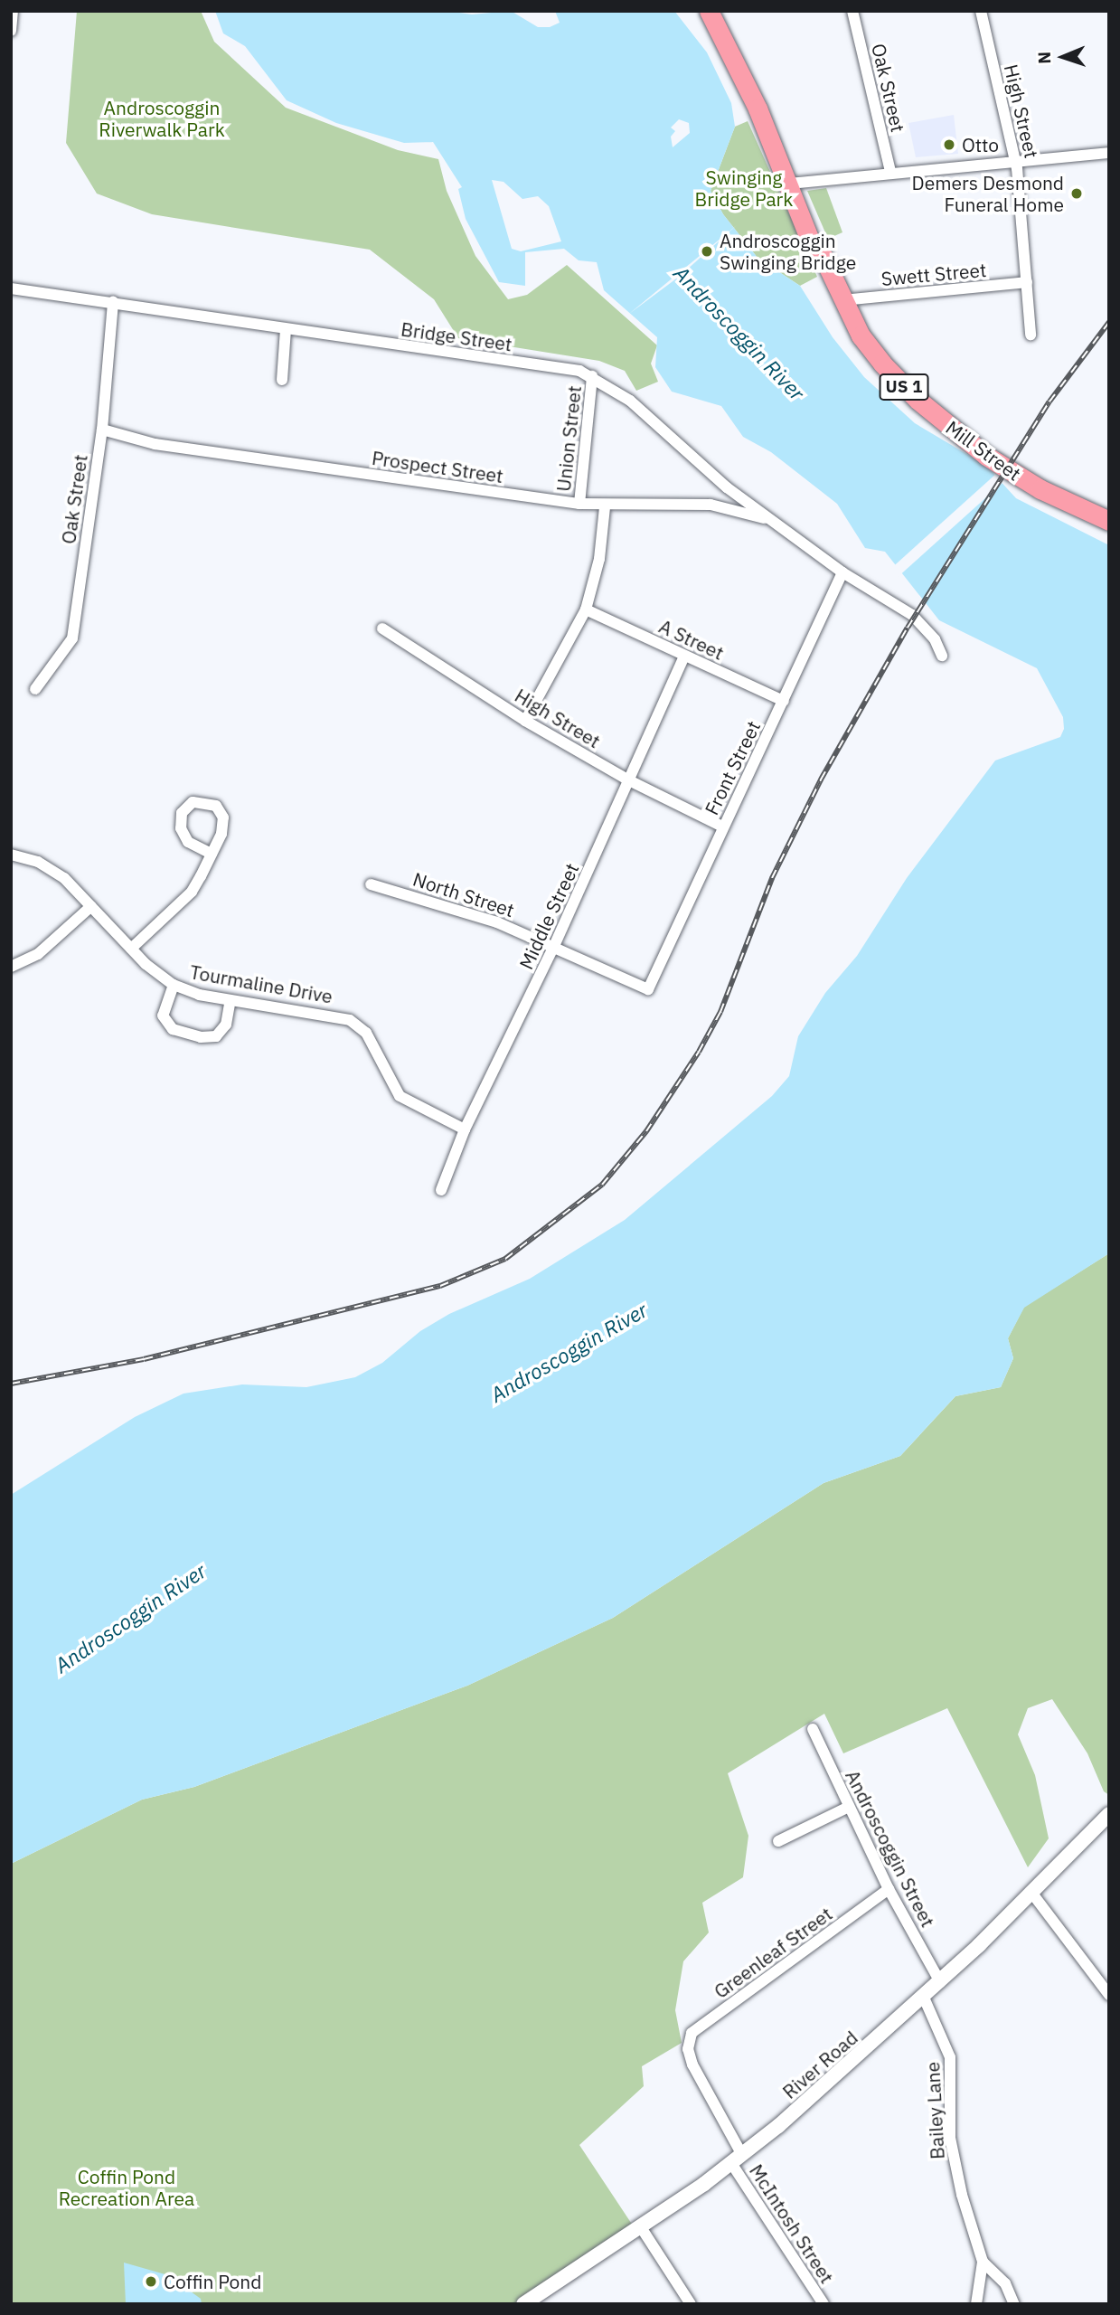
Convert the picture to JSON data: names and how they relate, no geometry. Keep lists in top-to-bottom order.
{
  "streets": {
    "highway": ["US 1", "Mill Street"],
    "street": [
      "Oak Street",
      "High Street",
      "Swett Street",
      "Bridge Street",
      "Union Street",
      "Prospect Street",
      "A Street",
      "Front Street",
      "North Street",
      "Middle Street",
      "Tourmaline Drive",
      "Androscoggin Street",
      "Greenleaf Street",
      "River Road",
      "Bailey Lane",
      "McIntosh Street"
    ]
  },
  "crossings": [
    ["Oak Street", "Bridge Street"],
    ["Oak Street", "Prospect Street"],
    ["High Street", "Swett Street"],
    ["High Street", "Front Street"],
    ["High Street", "Middle Street"],
    ["Swett Street", "Mill Street"],
    ["Bridge Street", "Union Street"],
    ["Bridge Street", "Prospect Street"],
    ["Bridge Street", "Front Street"],
    ["Union Street", "Prospect Street"],
    ["A Street", "Front Street"],
    ["A Street", "Middle Street"],
    ["Front Street", "North Street"],
    ["North Street", "Middle Street"],
    ["Middle Street", "Tourmaline Drive"],
    ["Androscoggin Street", "Greenleaf Street"],
    ["Androscoggin Street", "River Road"],
    ["Greenleaf Street", "McIntosh Street"],
    ["River Road", "Bailey Lane"],
    ["River Road", "McIntosh Street"]
  ],
  "water": ["Androscoggin River"],
  "parks": ["Androscoggin Riverwalk Park", "Swinging Bridge Park", "Coffin Pond Recreation Area"],
  "places": [
    "Otto",
    "Demers Desmond Funeral Home",
    "Androscoggin Swinging Bridge",
    "Coffin Pond"
  ],
  "north": "left"
}
